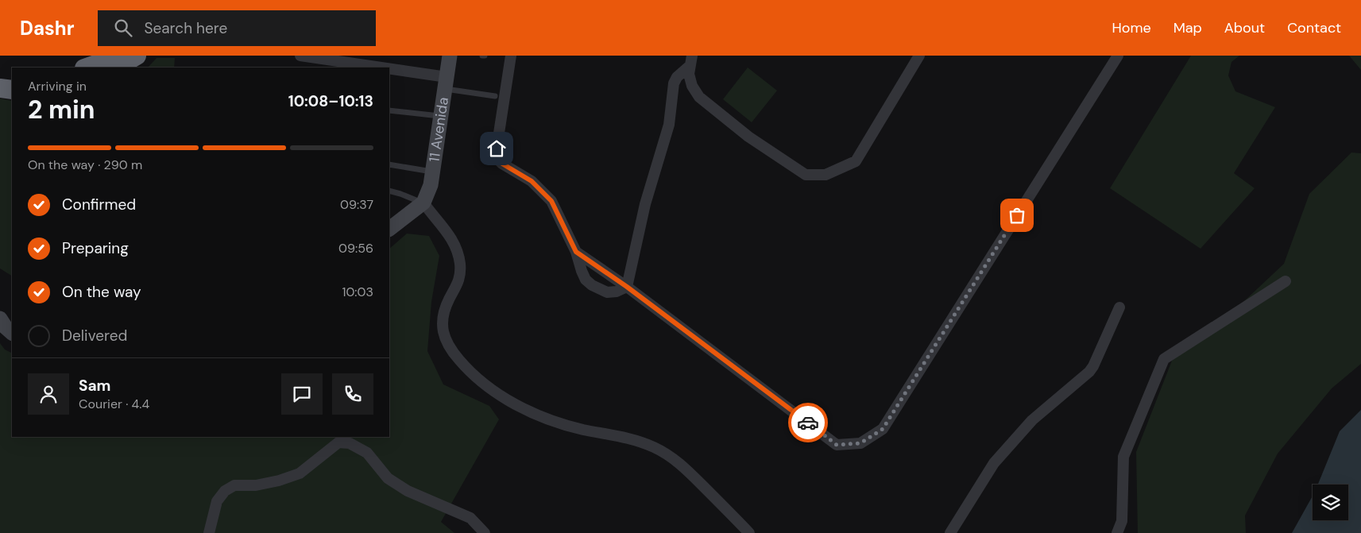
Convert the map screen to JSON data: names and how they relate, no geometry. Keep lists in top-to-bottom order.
{
  "streets": {
    "street": ["11 Avenida"]
  },
  "page": {
    "header": "Dashr",
    "search": "Search here",
    "nav": [
      "Home",
      "Map",
      "About",
      "Contact"
    ],
    "heading": ["2 min", "Arriving in", "10:08–10:13"],
    "panel": ["Sam", "Courier · 4.4"],
    "bar": "On the way · 290 m",
    "list": [
      ["Confirmed", "09:37"],
      ["Preparing", "09:56"],
      ["On the way", "10:03"],
      "Delivered"
    ]
  }
}
